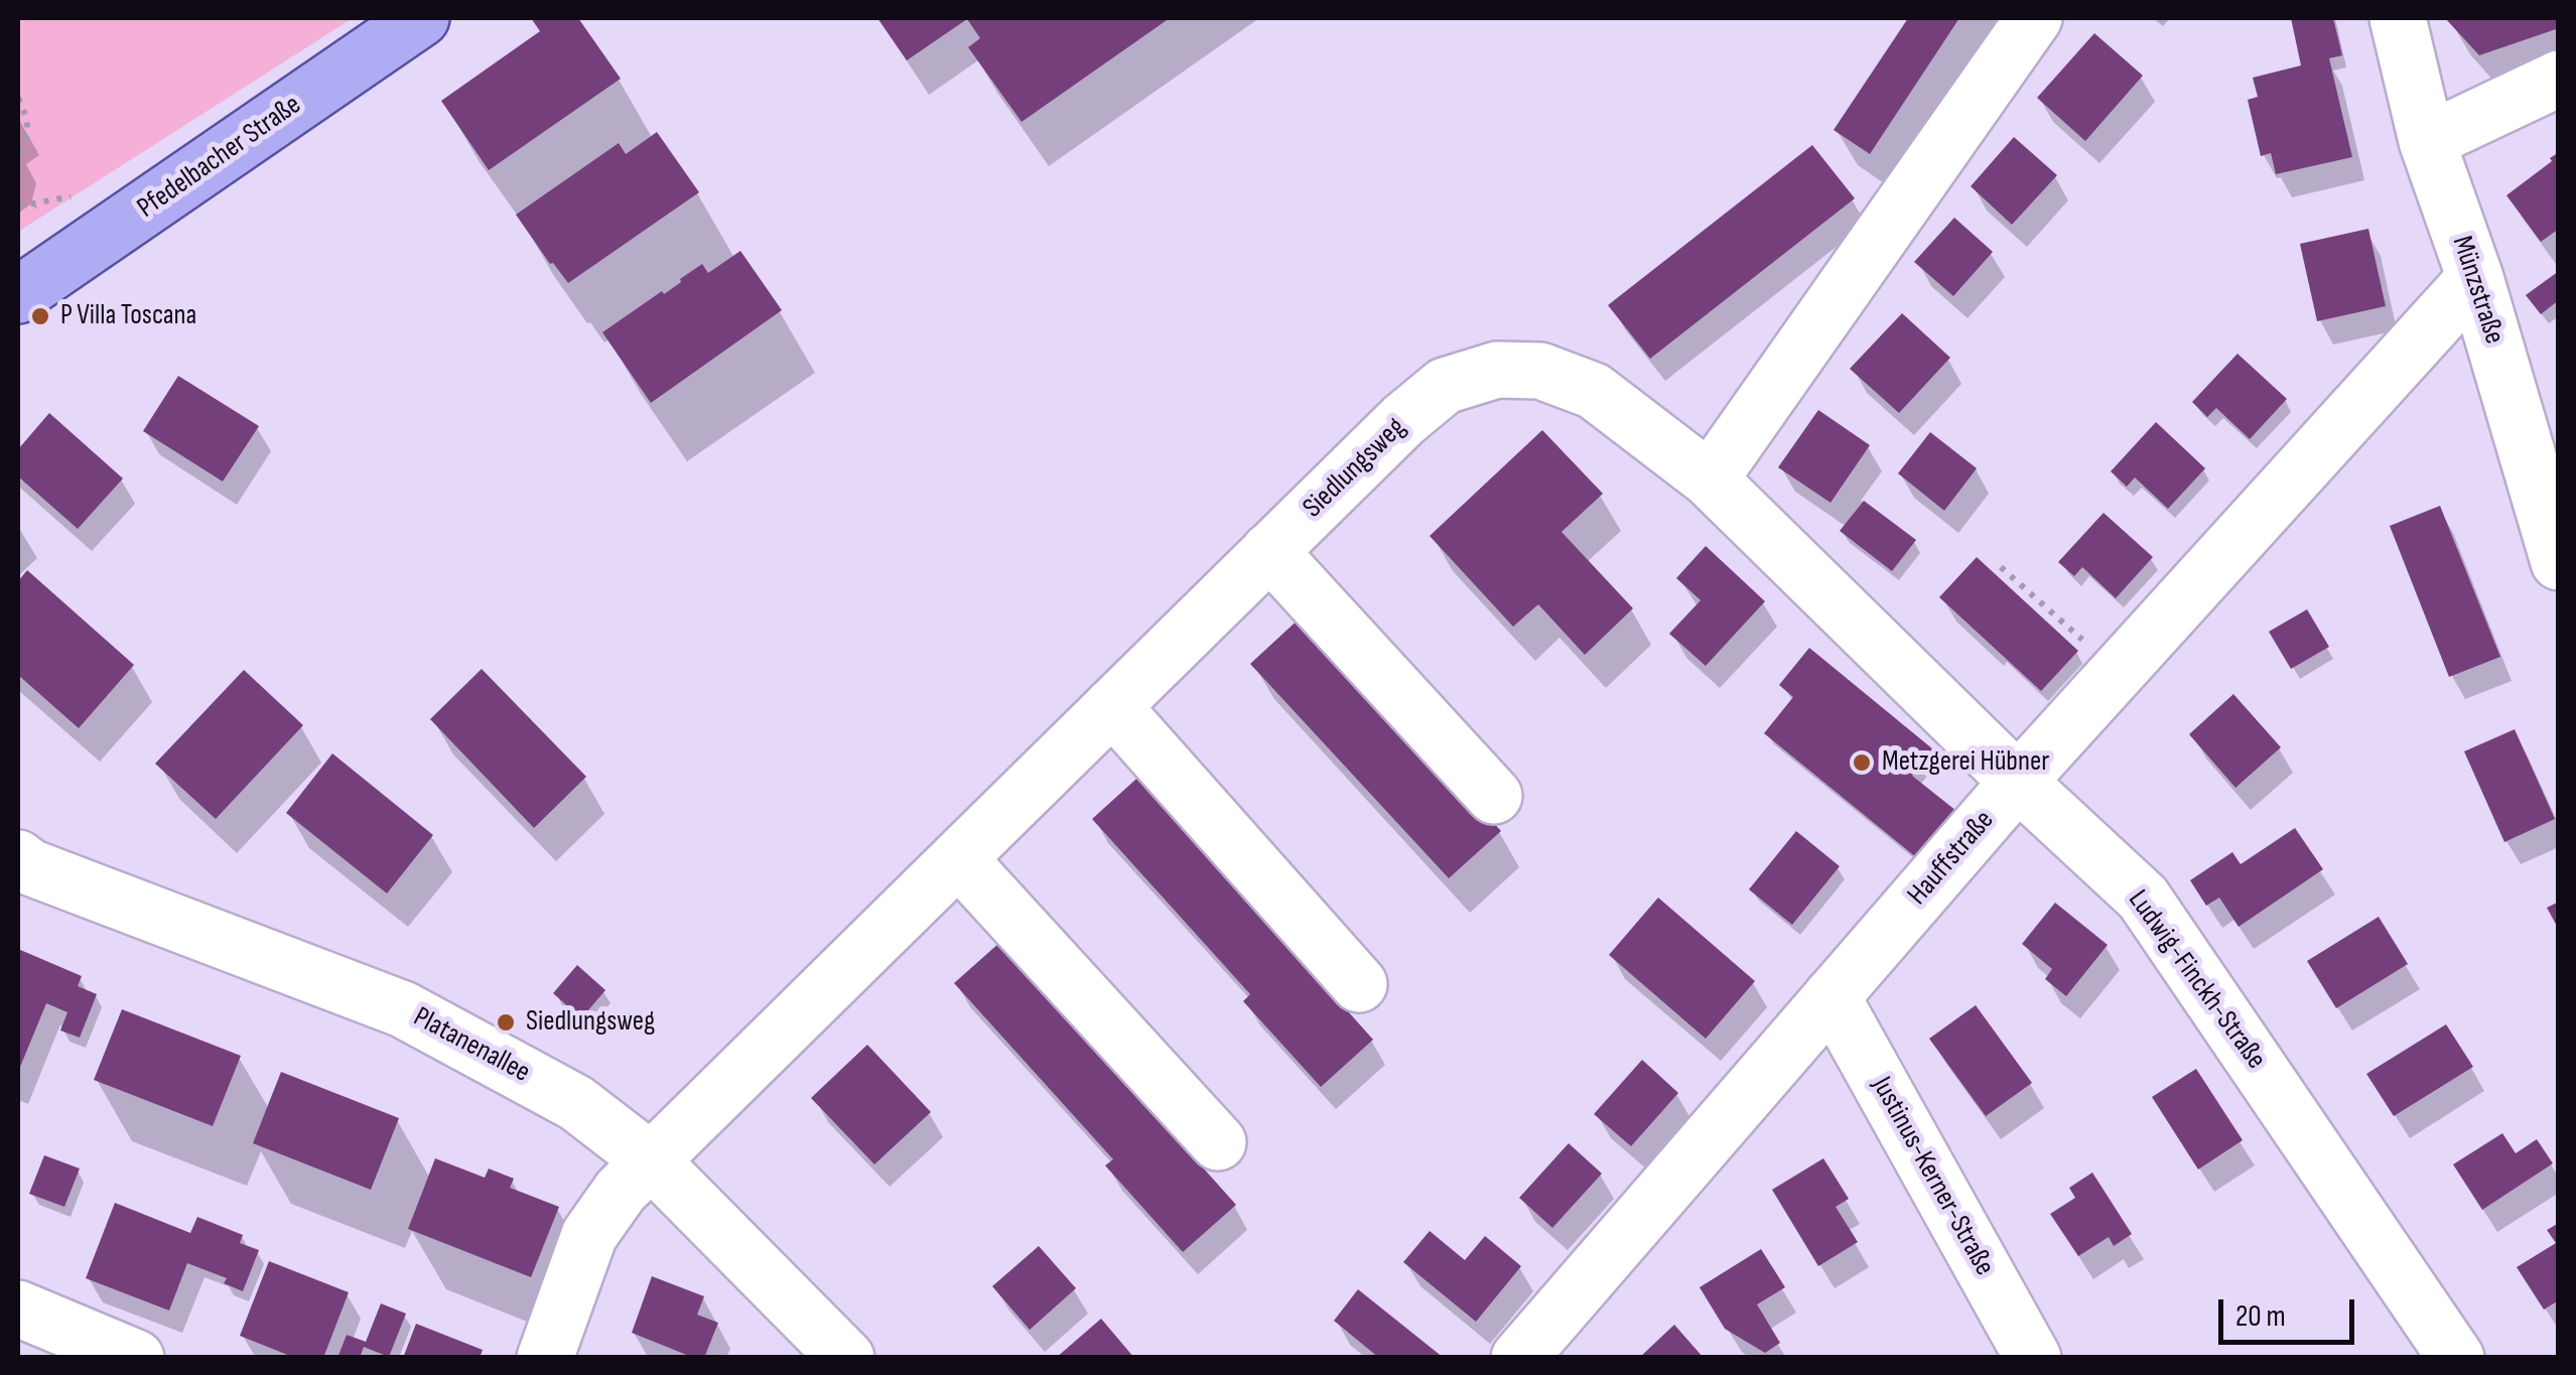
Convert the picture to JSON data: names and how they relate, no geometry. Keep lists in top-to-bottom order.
{
  "streets": {
    "main road": ["Pfedelbacher Straße"],
    "street": [
      "Münzstraße",
      "Siedlungsweg",
      "Hauffstraße",
      "Ludwig-Finckh-Straße",
      "Platanenallee",
      "Justinus-Kerner-Straße"
    ]
  },
  "crossings": [
    ["Münzstraße", "Hauffstraße"],
    ["Siedlungsweg", "Ludwig-Finckh-Straße"],
    ["Siedlungsweg", "Platanenallee"],
    ["Hauffstraße", "Ludwig-Finckh-Straße"],
    ["Hauffstraße", "Justinus-Kerner-Straße"]
  ],
  "places": ["P Villa Toscana", "Metzgerei Hübner", "Siedlungsweg"],
  "scale_bar": "20 m"
}
